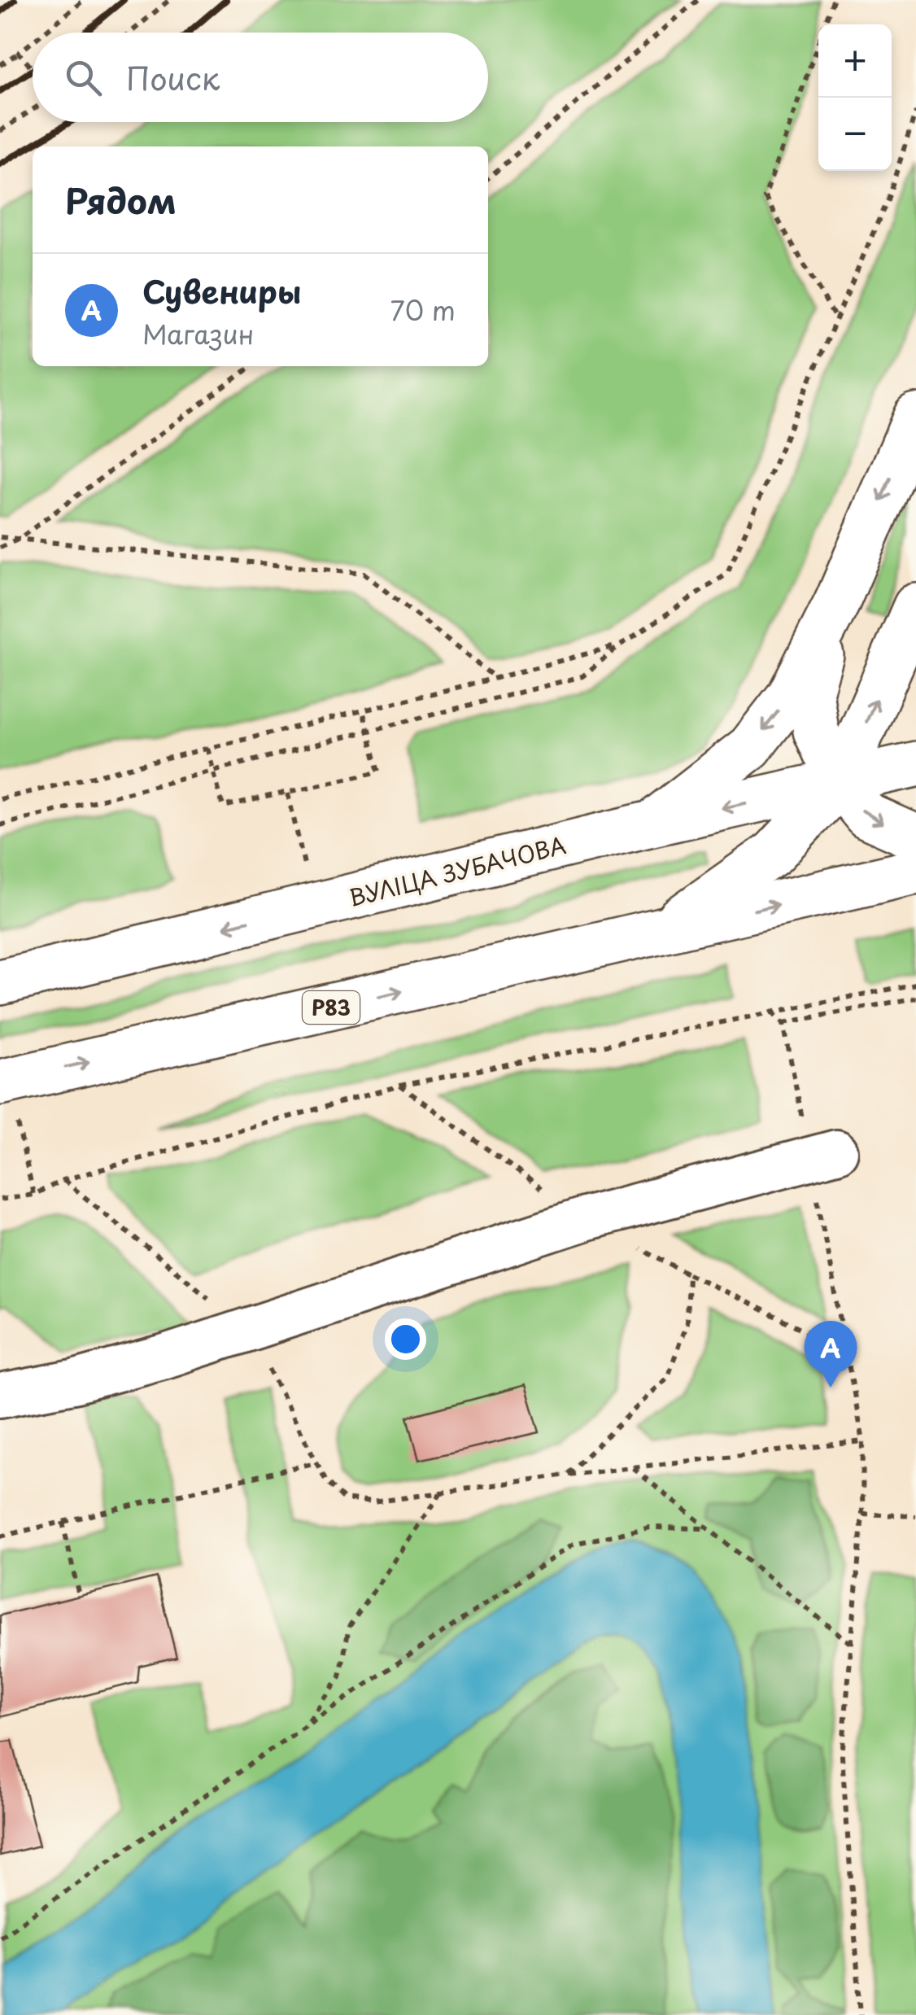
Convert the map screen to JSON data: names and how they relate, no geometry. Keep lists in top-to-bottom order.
{
  "streets": {
    "main road": ["ВУЛІЦА ЗУБАЧОВА", "Р83"]
  },
  "page": {
    "map_buttons": ["+", "−"],
    "search": "Поиск",
    "heading": "Рядом",
    "list": [
      {
        "mark": "A",
        "name": "Сувениры",
        "note": "Магазин",
        "value": "70 m"
      }
    ],
    "pins": "A"
  }
}
